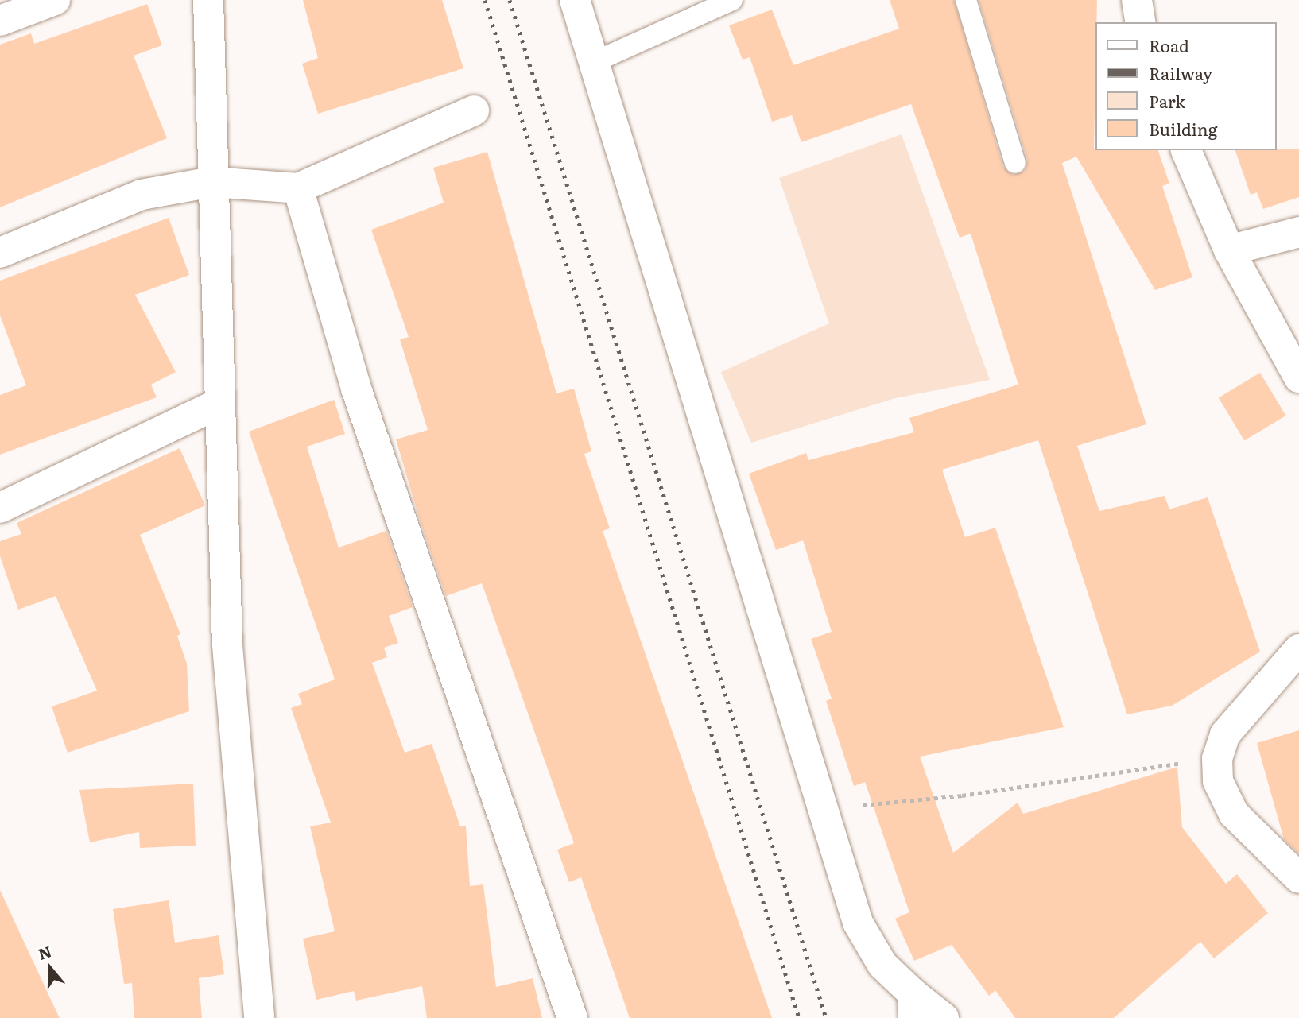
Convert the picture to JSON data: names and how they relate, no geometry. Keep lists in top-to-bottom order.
{
  "legend": [
    "Road",
    "Railway",
    "Park",
    "Building"
  ],
  "north": "top"
}
